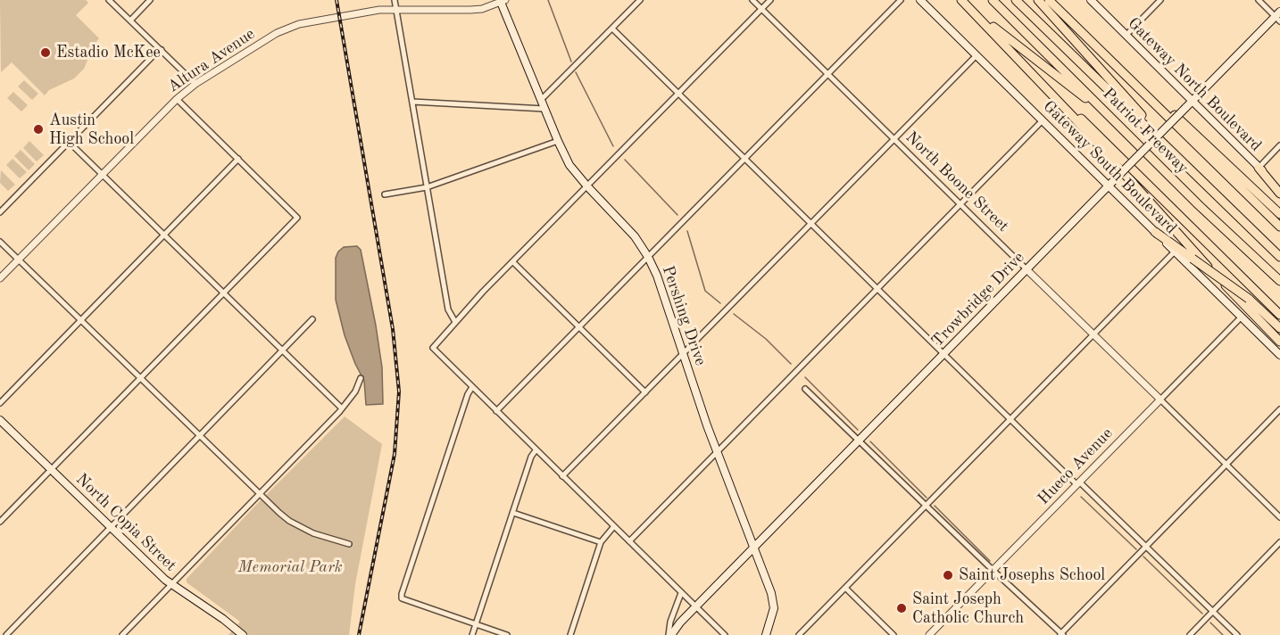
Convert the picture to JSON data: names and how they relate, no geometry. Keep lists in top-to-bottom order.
{
  "streets": {
    "highway": ["Patriot Freeway"],
    "main road": [
      "Gateway North Boulevard",
      "Gateway South Boulevard",
      "Trowbridge Drive",
      "Pershing Drive",
      "North Copia Street"
    ],
    "street": ["Altura Avenue", "North Boone Street", "Hueco Avenue"]
  },
  "crossings": [
    ["Altura Avenue", "Pershing Drive"],
    ["Gateway North Boulevard", "Trowbridge Drive"],
    ["Gateway South Boulevard", "Trowbridge Drive"],
    ["Gateway South Boulevard", "Hueco Avenue"],
    ["North Boone Street", "Trowbridge Drive"],
    ["North Boone Street", "Hueco Avenue"],
    ["Trowbridge Drive", "Pershing Drive"]
  ],
  "parks": ["Memorial Park"],
  "places": [
    "Estadio McKee",
    "Austin High School",
    "Saint Josephs School",
    "Saint Joseph Catholic Church"
  ]
}
